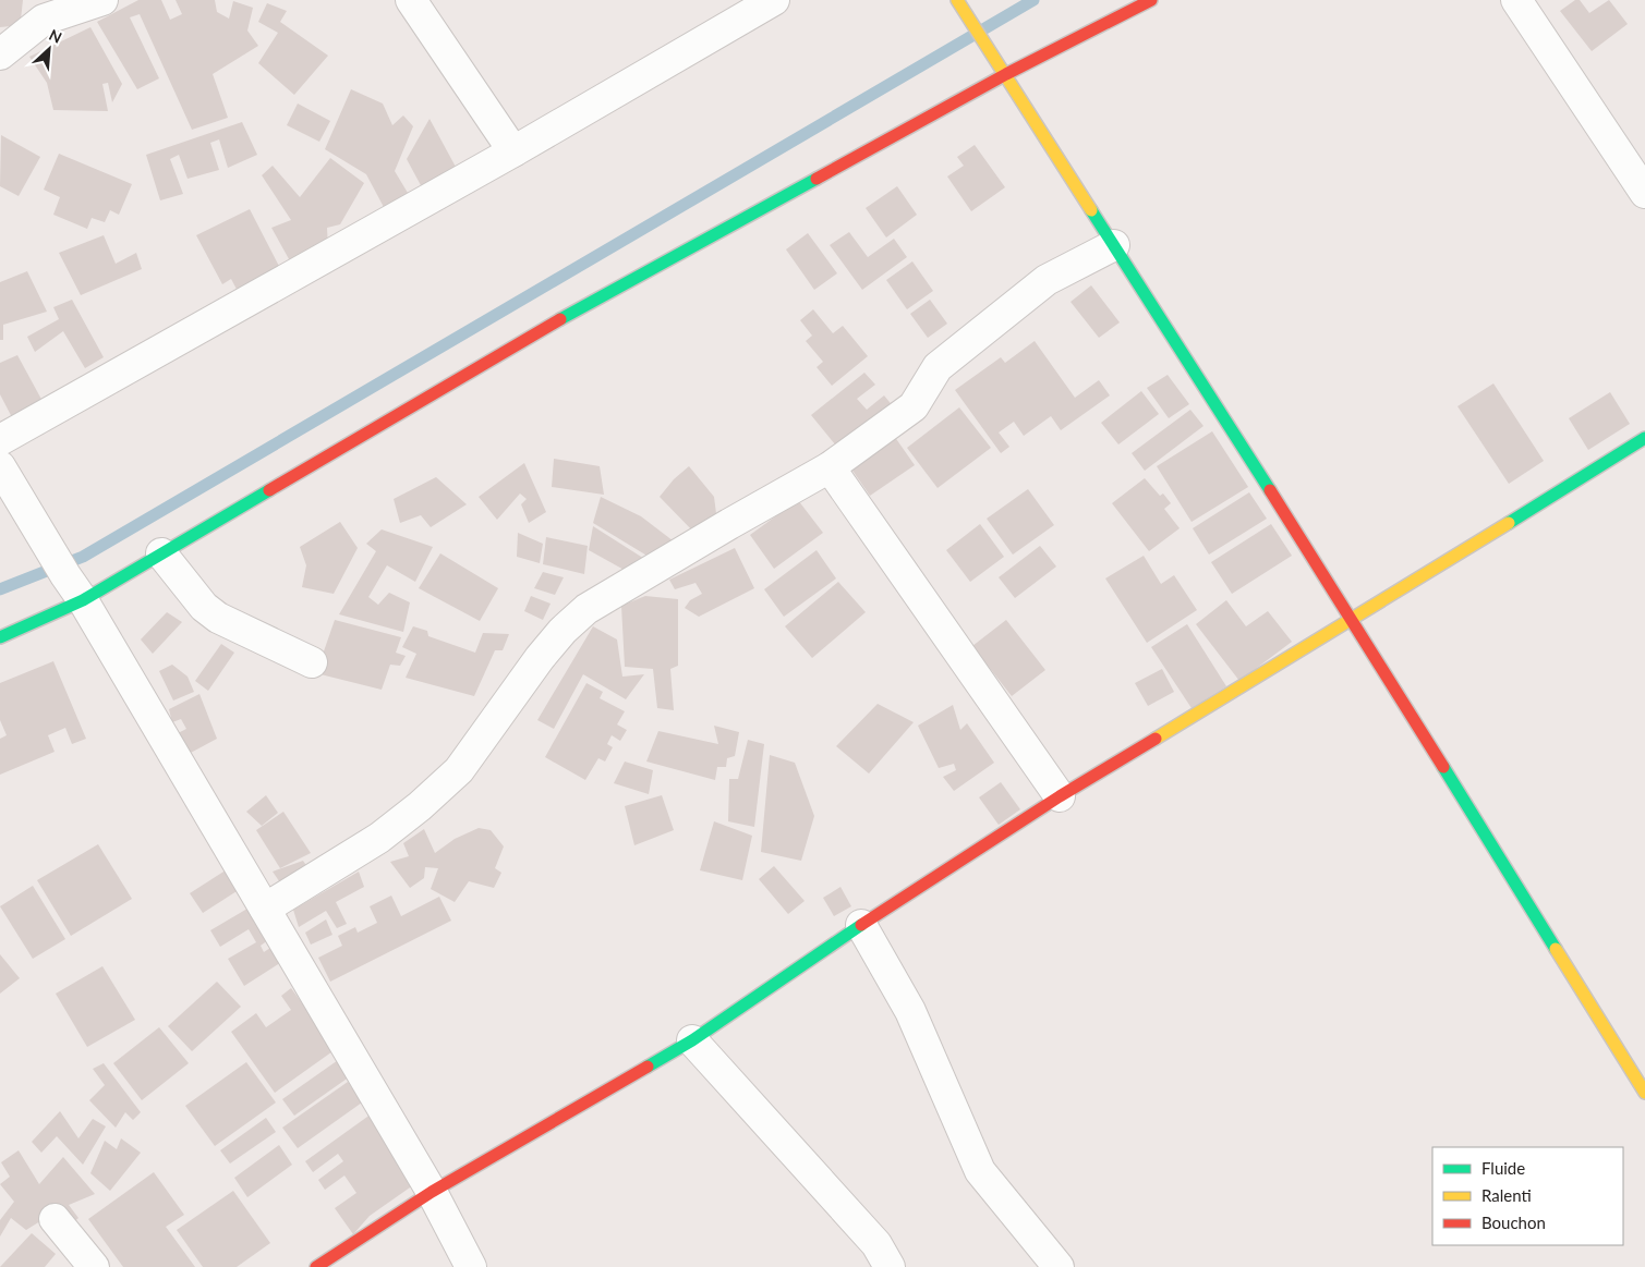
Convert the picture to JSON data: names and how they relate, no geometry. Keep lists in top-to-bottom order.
{
  "legend": ["Fluide", "Ralenti", "Bouchon"],
  "north": "top right"
}
